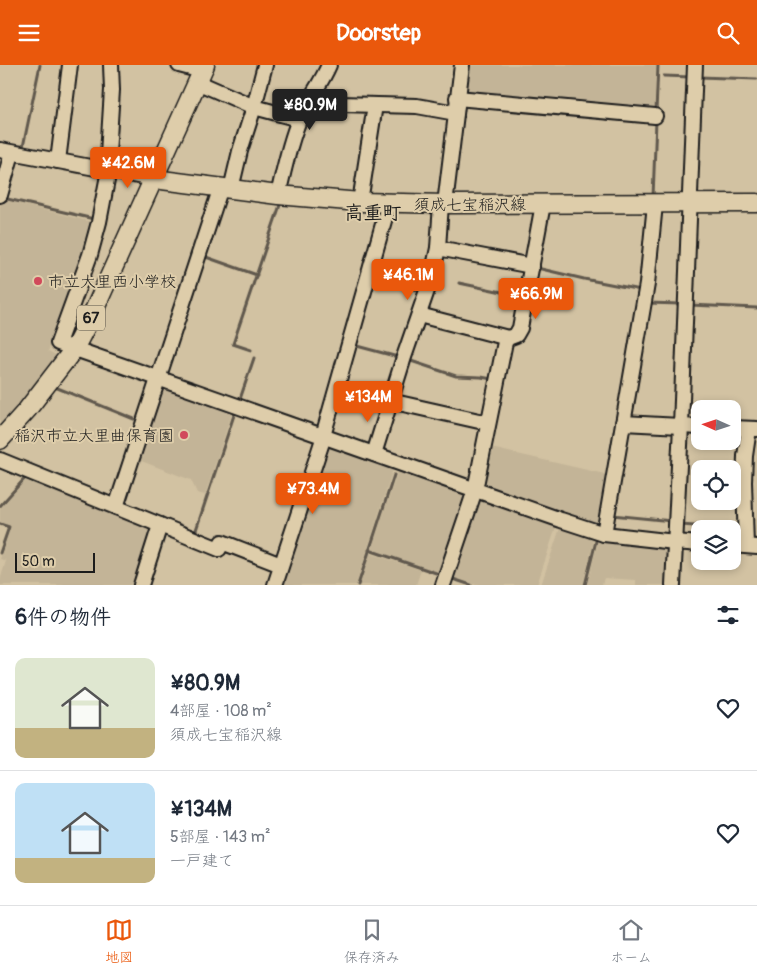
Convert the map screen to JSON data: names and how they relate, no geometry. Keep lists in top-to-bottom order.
{
  "streets": {
    "main road": ["須成七宝稲沢線", "67"]
  },
  "crossings": [
    ["須成七宝稲沢線", "67"]
  ],
  "districts": ["高重町"],
  "places": ["市立大里西小学校", "稲沢市立大里曲保育園"],
  "scale_bar": "50 m",
  "north": "left",
  "page": {
    "header": "Doorstep",
    "price": [
      "¥80.9M",
      "¥42.6M",
      "¥46.1M",
      "¥66.9M",
      "¥134M",
      "¥73.4M"
    ],
    "scale": "50 m",
    "heading": "6件の物件",
    "list": [
      {
        "name": "¥80.9M",
        "note": "4部屋 · 108 m² · 須成七宝稲沢線"
      },
      {
        "name": "¥134M",
        "note": "5部屋 · 143 m² · 一戸建て"
      }
    ],
    "tabs": ["地図", "保存済み", "ホーム"]
  }
}
